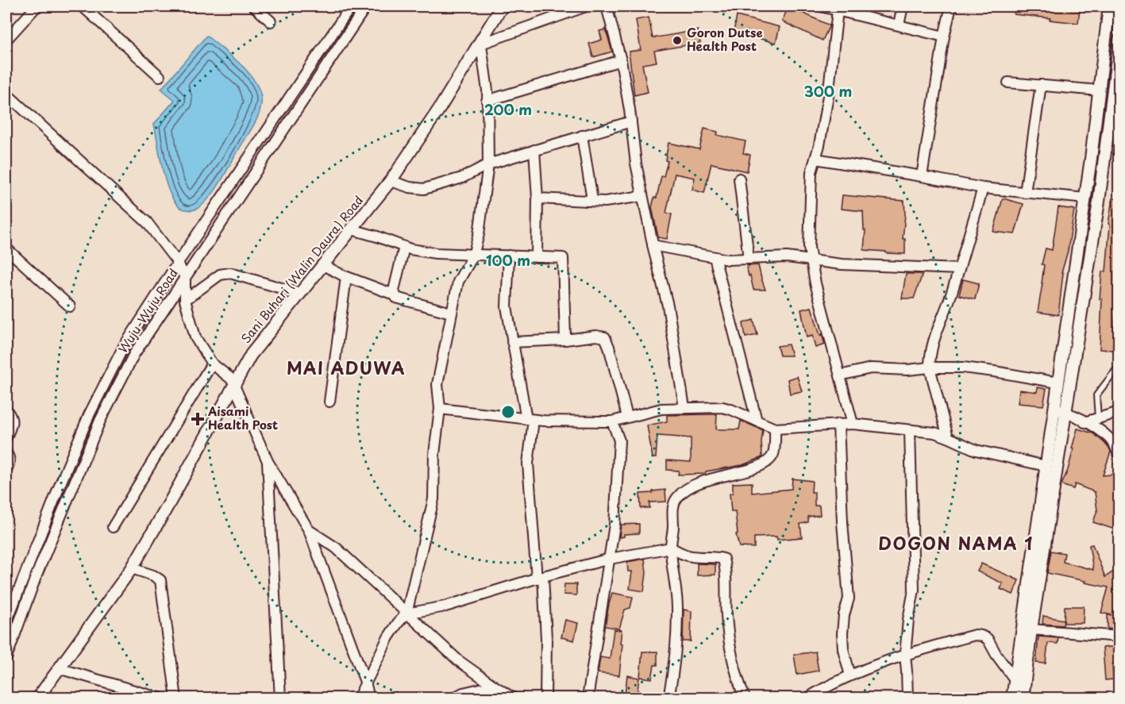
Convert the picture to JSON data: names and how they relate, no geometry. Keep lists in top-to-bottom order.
{
  "streets": {
    "street": ["Sani Buhari (Walin Daura) Road", "Wuju-Wuju Road"]
  },
  "districts": ["MAI ADUWA", "DOGON NAMA 1"],
  "places": {
    "other": ["Goron Dutse Health Post"],
    "health": ["Aisami Health Post"]
  },
  "rings": ["300 m", "200 m", "100 m"]
}
